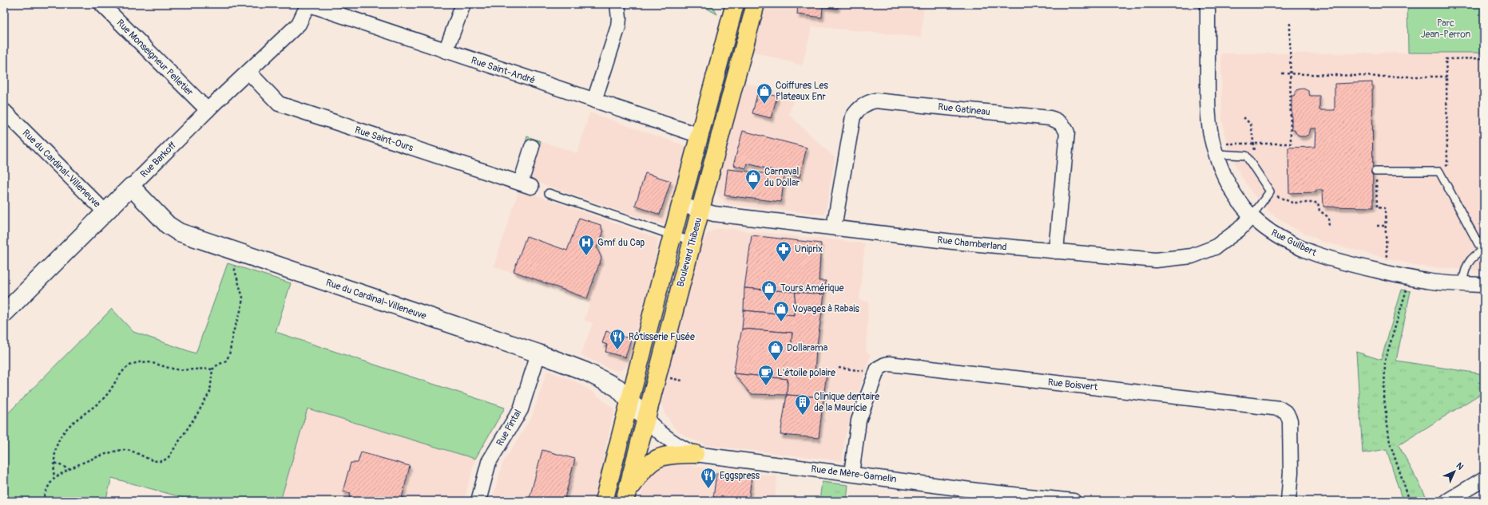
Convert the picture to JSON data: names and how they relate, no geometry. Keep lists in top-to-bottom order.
{
  "streets": {
    "main road": ["Boulevard Thibeau"],
    "street": [
      "Rue Monseigneur Pelletier",
      "Rue Saint-André",
      "Rue Gatineau",
      "Rue Saint-Ours",
      "Rue Barkoff",
      "Rue du Cardinal-Villeneuve",
      "Rue Guilbert",
      "Rue Chamberland",
      "Rue Boisvert",
      "Rue Pintal",
      "Rue de Mère-Gamelin"
    ]
  },
  "crossings": [
    ["Rue Monseigneur Pelletier", "Rue Barkoff"],
    ["Rue Saint-André", "Rue Barkoff"],
    ["Rue Gatineau", "Rue Chamberland"],
    ["Rue Saint-Ours", "Rue Barkoff"],
    ["Rue Barkoff", "Rue du Cardinal-Villeneuve"],
    ["Rue du Cardinal-Villeneuve", "Boulevard Thibeau"],
    ["Rue du Cardinal-Villeneuve", "Rue Pintal"],
    ["Rue du Cardinal-Villeneuve", "Rue de Mère-Gamelin"],
    ["Rue Guilbert", "Rue Chamberland"],
    ["Rue Chamberland", "Boulevard Thibeau"],
    ["Boulevard Thibeau", "Rue de Mère-Gamelin"]
  ],
  "parks": ["Parc Jean-Perron"],
  "places": {
    "shop": [
      "Coiffures Les Plateaux Enr",
      "Carnaval du Dollar",
      "Tours Amérique",
      "Voyages à Rabais",
      "Dollarama"
    ],
    "hospital": ["Gmf du Cap"],
    "pharmacy": ["Uniprix"],
    "restaurant": ["Rôtisserie Fusée", "Eggspress"],
    "cafe": ["L'étoile polaire"],
    "building": ["Clinique dentaire de la Mauricie"]
  },
  "north": "top right"
}
